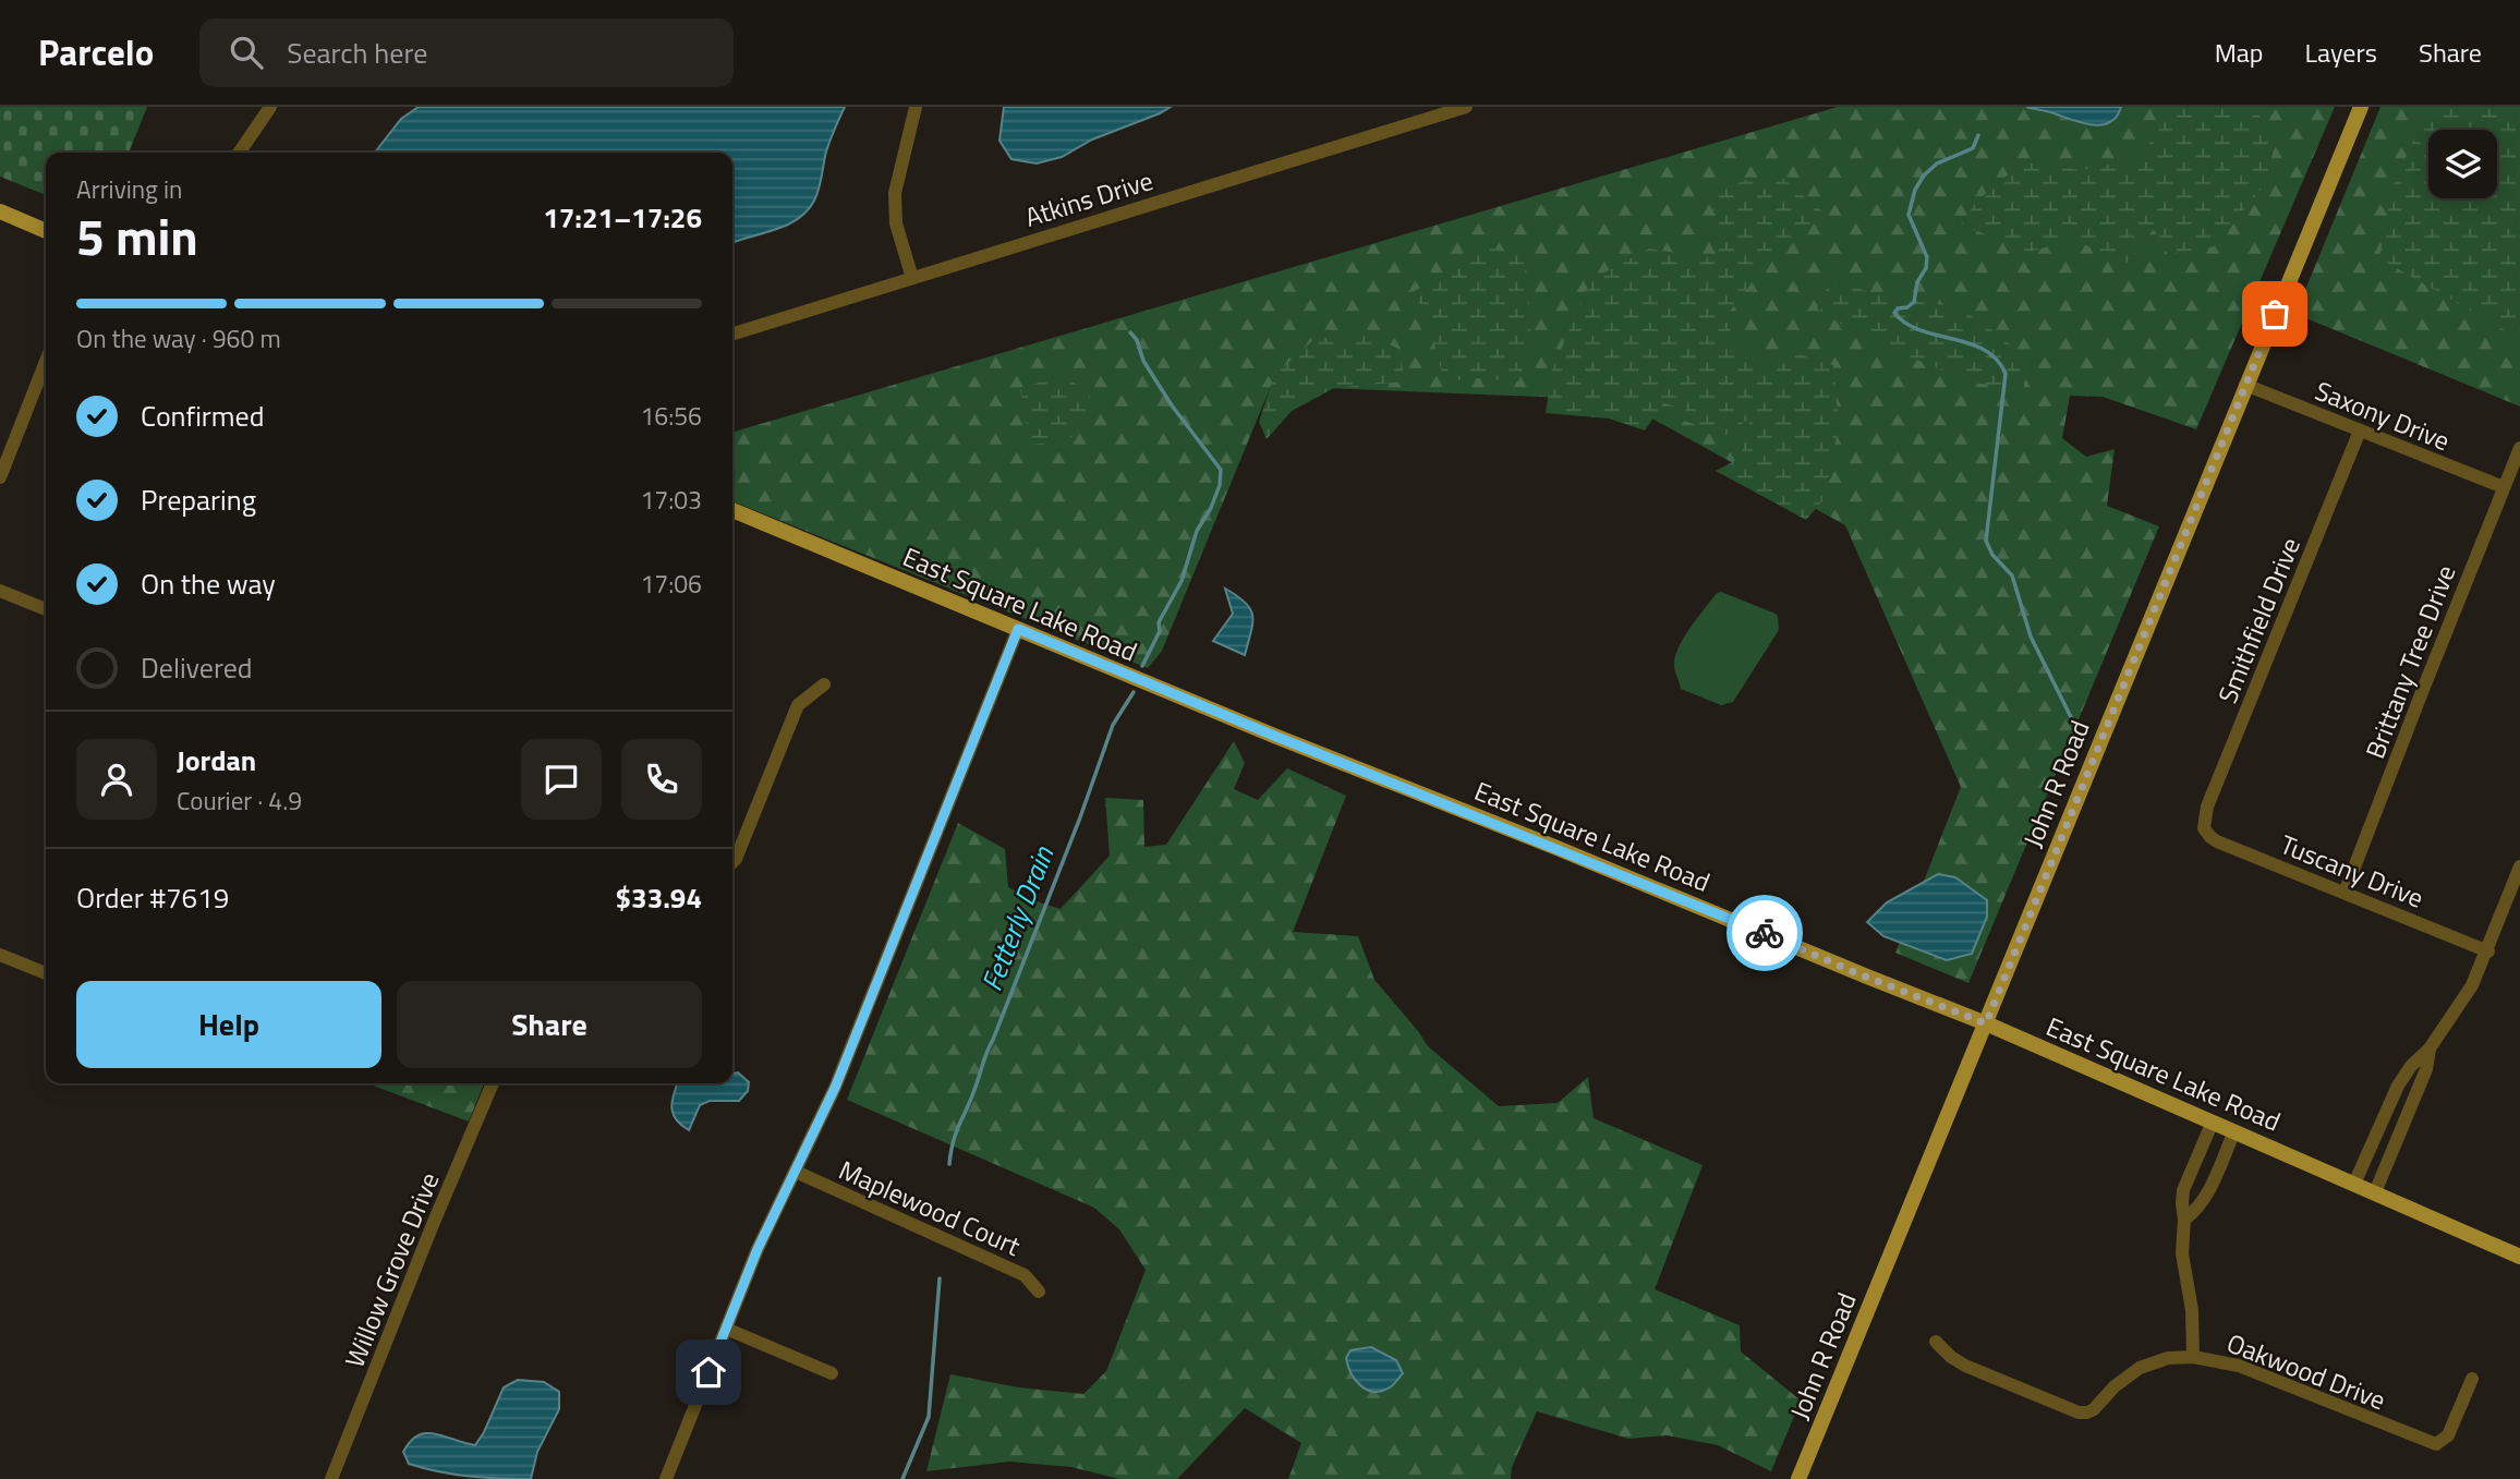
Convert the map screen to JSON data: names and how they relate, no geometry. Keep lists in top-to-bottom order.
{
  "streets": {
    "main road": ["East Square Lake Road", "John R Road"],
    "street": [
      "Atkins Drive",
      "Saxony Drive",
      "Smithfield Drive",
      "Brittany Tree Drive",
      "Tuscany Drive",
      "Maplewood Court",
      "Willow Grove Drive",
      "Oakwood Drive"
    ]
  },
  "crossings": [
    ["Saxony Drive", "Smithfield Drive"],
    ["Saxony Drive", "Brittany Tree Drive"],
    ["Saxony Drive", "John R Road"],
    ["East Square Lake Road", "John R Road"],
    ["Smithfield Drive", "Tuscany Drive"],
    ["Brittany Tree Drive", "Tuscany Drive"]
  ],
  "water": ["Fetterly Drain"],
  "page": {
    "header": "Parcelo",
    "search": "Search here",
    "nav": ["Map", "Layers", "Share"],
    "heading": ["5 min", "Arriving in", "17:21–17:26"],
    "panel": [
      "Jordan",
      "Courier · 4.9",
      "Order #7619",
      "$33.94"
    ],
    "bar": "On the way · 960 m",
    "list": [
      ["Confirmed", "16:56"],
      ["Preparing", "17:03"],
      ["On the way", "17:06"],
      "Delivered"
    ],
    "buttons": ["Help", "Share"]
  }
}
